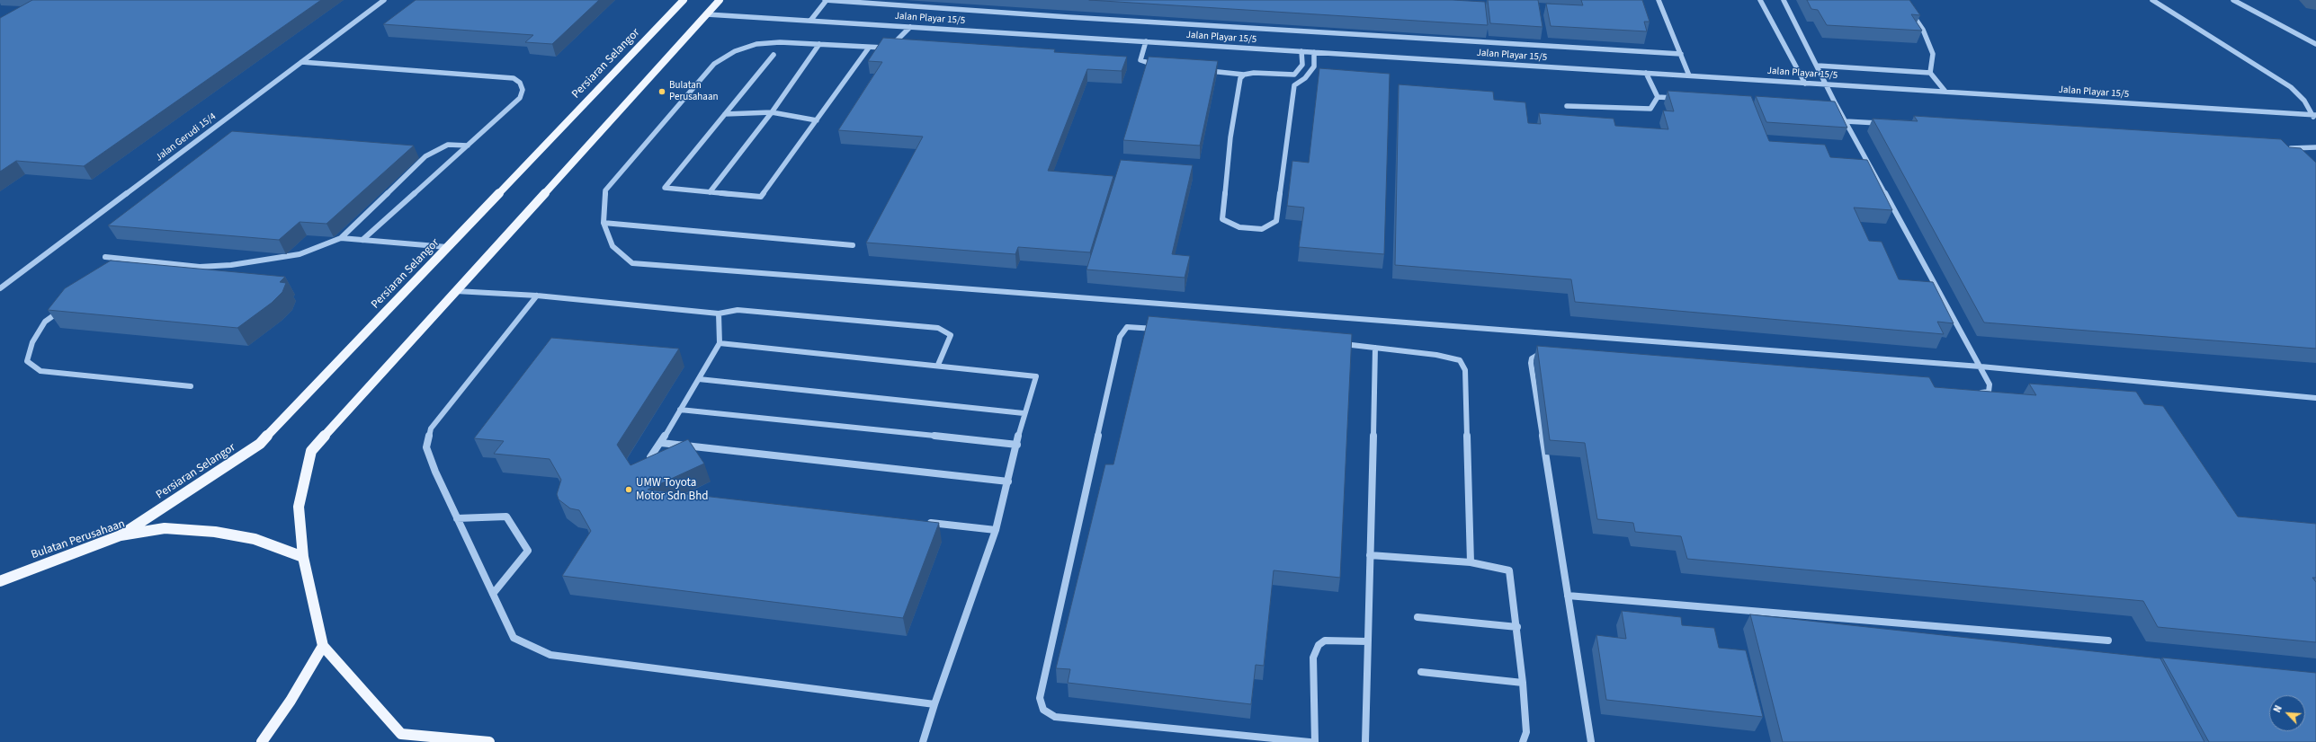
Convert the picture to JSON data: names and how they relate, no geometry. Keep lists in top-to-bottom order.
{
  "streets": {
    "main road": ["Persiaran Selangor", "Bulatan Perusahaan"],
    "street": ["Jalan Playar 15/5", "Jalan Gerudi 15/4"]
  },
  "crossings": [
    ["Persiaran Selangor", "Bulatan Perusahaan"]
  ],
  "places": ["Bulatan Perusahaan", "UMW Toyota Motor Sdn Bhd"],
  "north": "top left"
}
